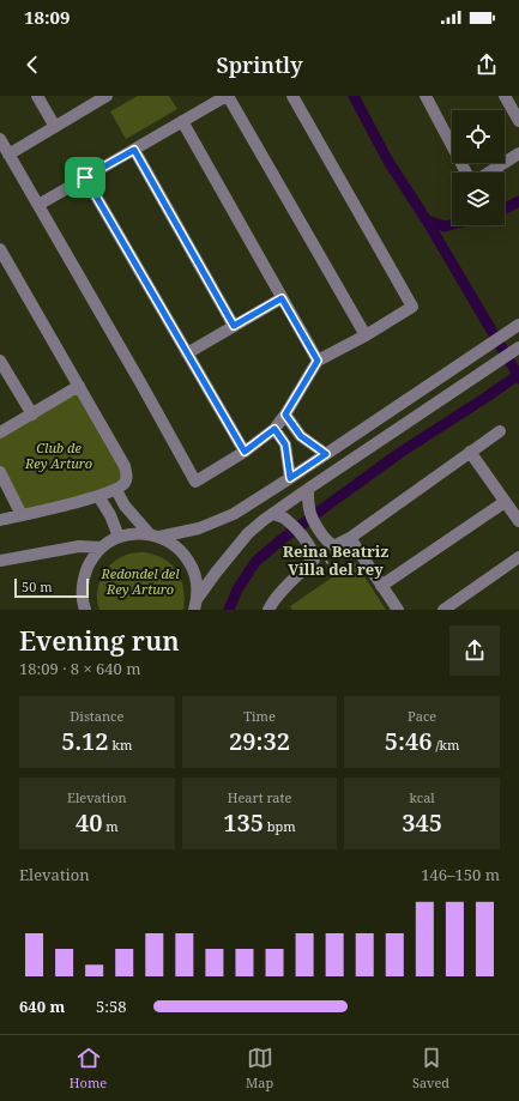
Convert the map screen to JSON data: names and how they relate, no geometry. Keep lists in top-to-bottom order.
{
  "districts": ["Reina Beatriz Villa del rey"],
  "parks": ["Club de Rey Arturo", "Redondel del Rey Arturo"],
  "scale_bar": "50 m",
  "page": {
    "status": "18:09",
    "header": "Sprintly",
    "scale": "50 m",
    "heading": ["Evening run", "18:09 · 8 × 640 m"],
    "stats": [
      ["Distance", "5.12 km"],
      ["Time", "29:32"],
      ["Pace", "5:46 /km"],
      ["Elevation", "40 m"],
      ["Heart rate", "135 bpm"],
      ["kcal", "345"]
    ],
    "chart": ["Elevation", "146–150 m"],
    "list": [
      {
        "name": "640 m",
        "note": "5:58"
      }
    ],
    "tabs": ["Home", "Map", "Saved"]
  }
}
